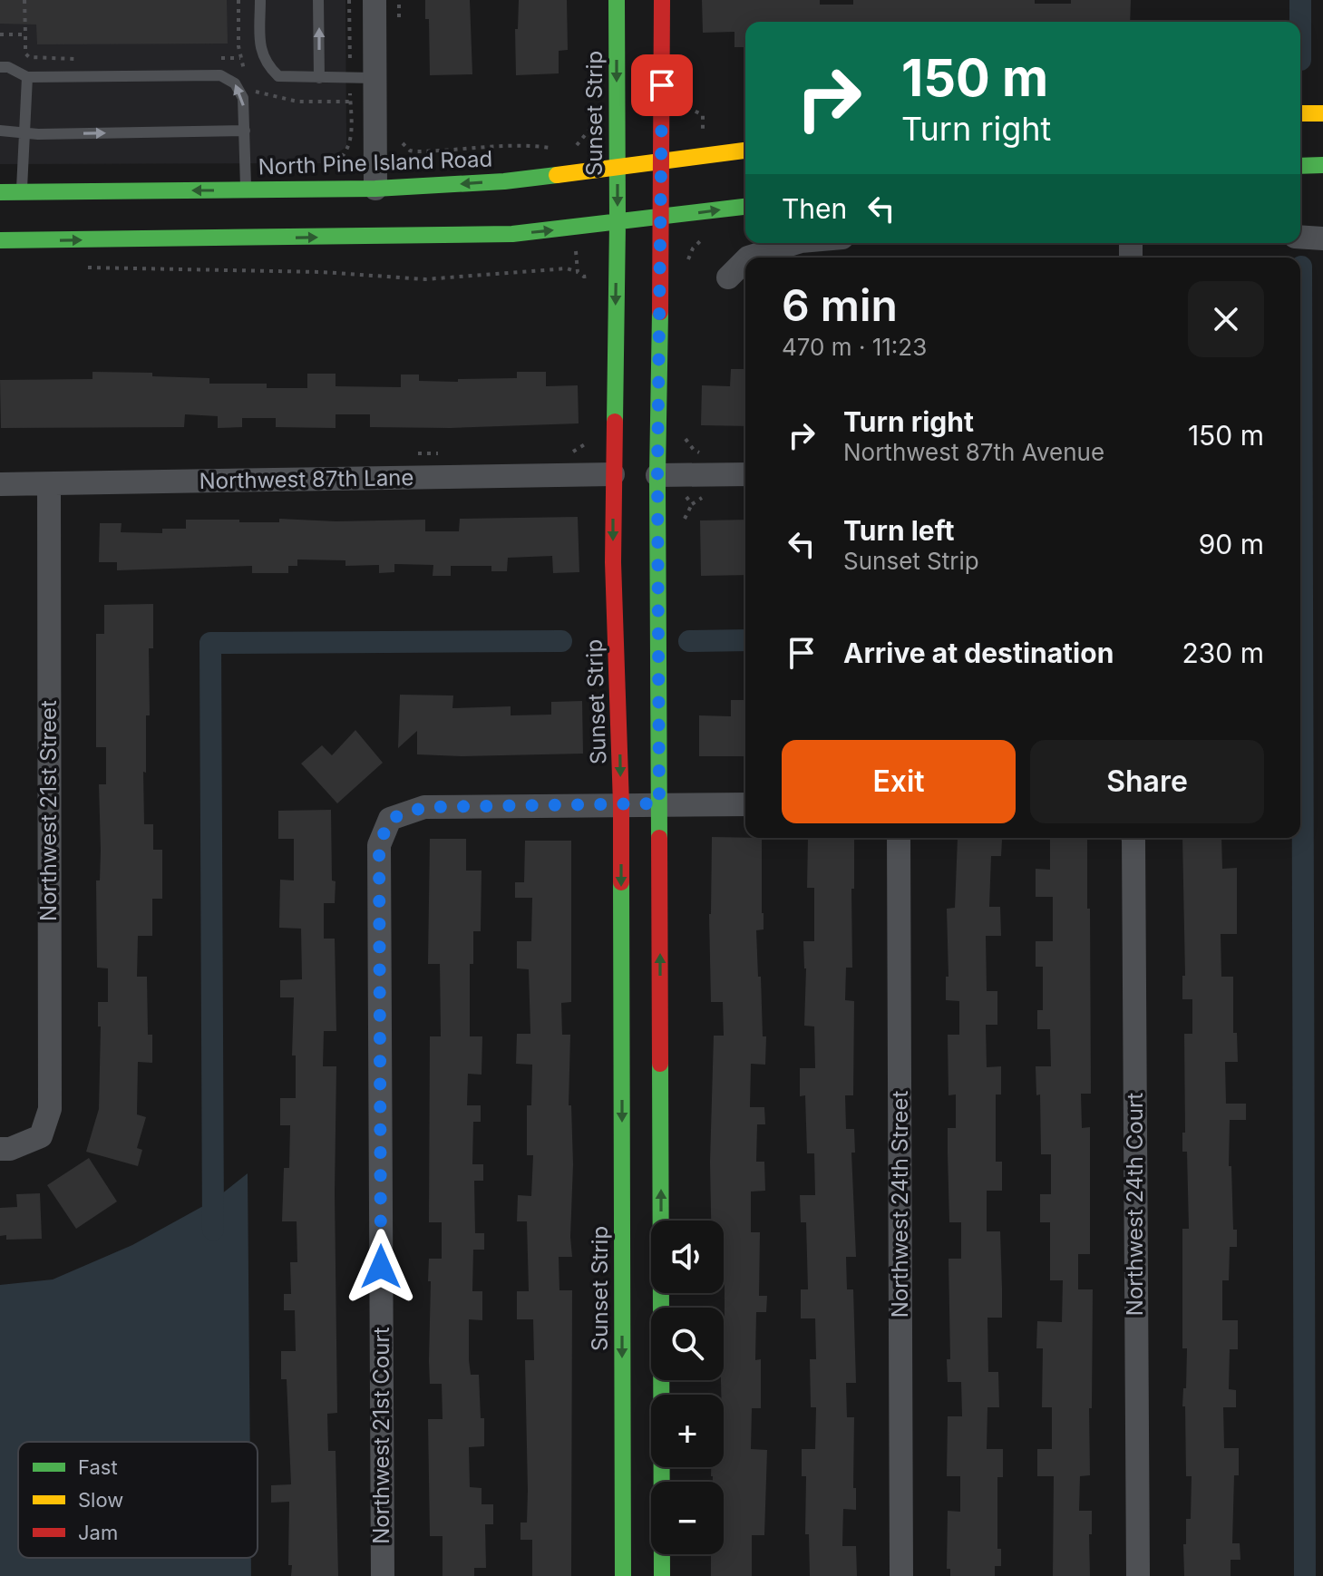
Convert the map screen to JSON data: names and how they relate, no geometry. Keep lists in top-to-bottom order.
{
  "streets": {
    "street": [
      "Sunset Strip",
      "North Pine Island Road",
      "Northwest 87th Lane",
      "Northwest 21st Street",
      "Northwest 24th Street",
      "Northwest 24th Court",
      "Northwest 21st Court"
    ]
  },
  "crossings": [
    ["Sunset Strip", "North Pine Island Road"],
    ["Sunset Strip", "Northwest 87th Lane"],
    ["Sunset Strip", "Northwest 21st Court"],
    ["Northwest 87th Lane", "Northwest 21st Street"]
  ],
  "legend": ["Fast", "Slow", "Jam"],
  "page": {
    "turn": ["150 m", "Turn right"],
    "then": "Then",
    "heading": ["6 min", "470 m · 11:23"],
    "list": [
      {
        "name": "Turn right",
        "note": "Northwest 87th Avenue",
        "value": "150 m"
      },
      {
        "name": "Turn left",
        "note": "Sunset Strip",
        "value": "90 m"
      },
      {
        "name": "Arrive at destination",
        "value": "230 m"
      }
    ],
    "buttons": ["Exit", "Share"],
    "map_buttons": ["+", "−"]
  }
}
